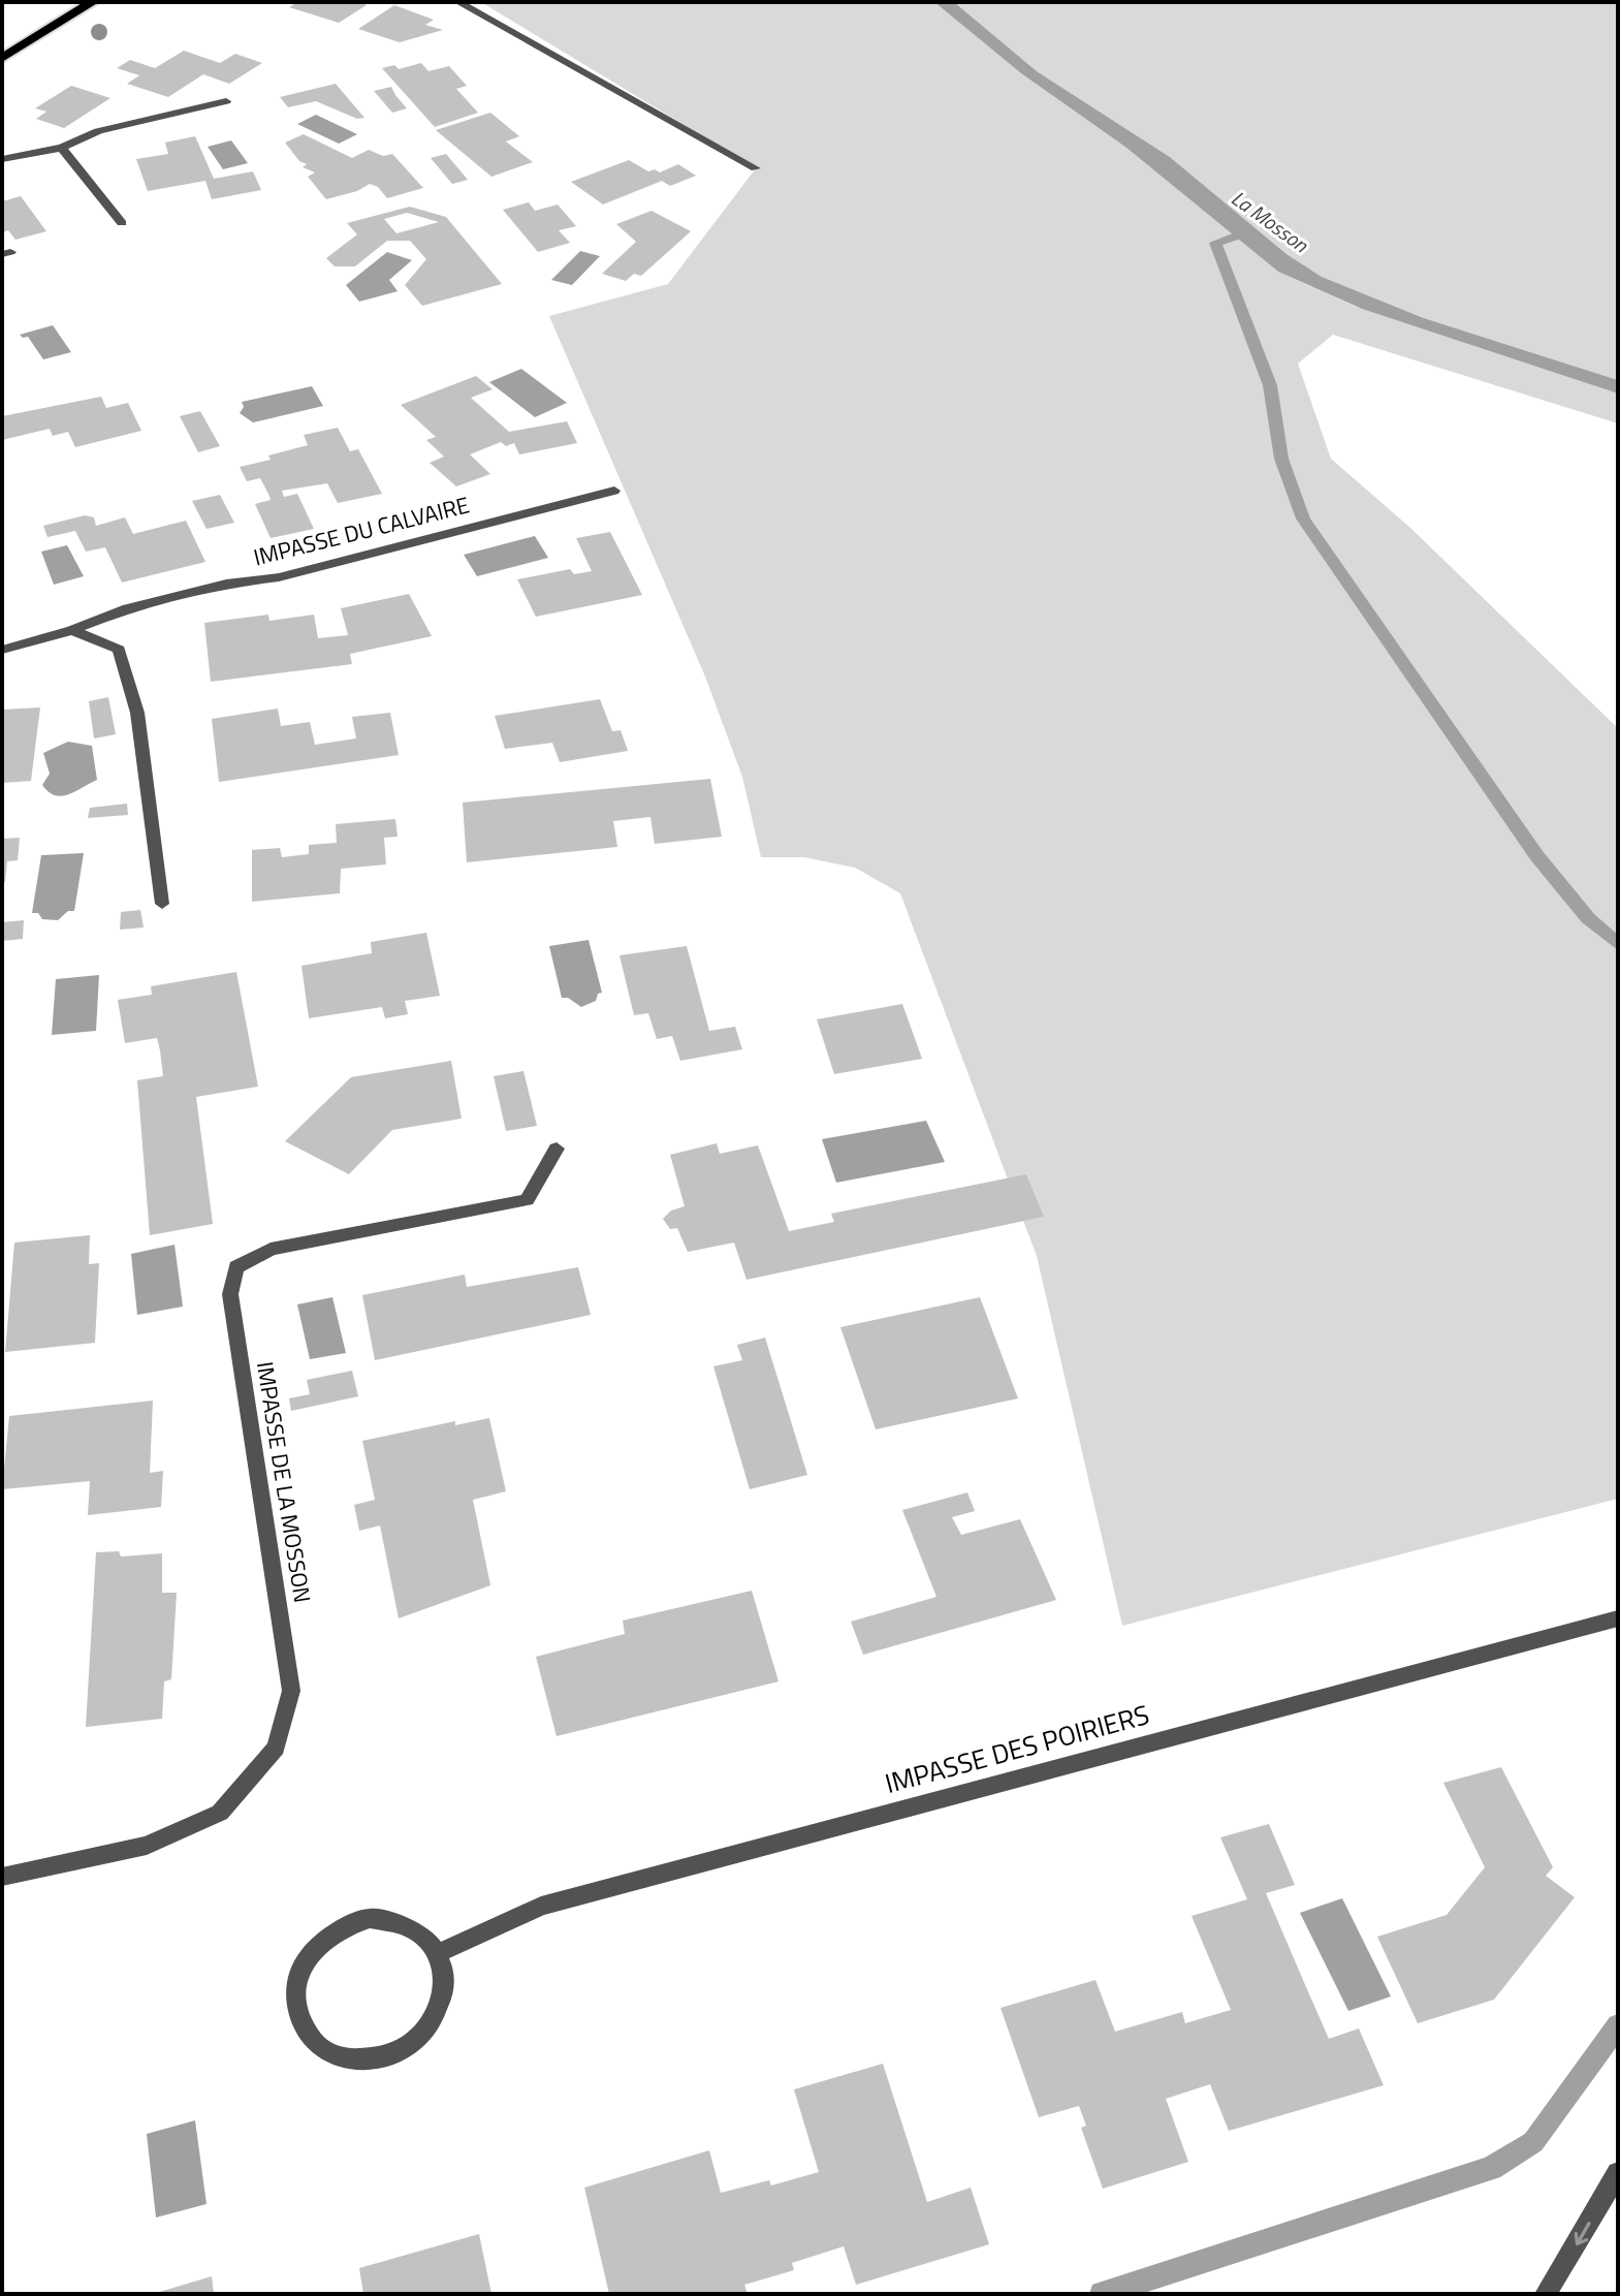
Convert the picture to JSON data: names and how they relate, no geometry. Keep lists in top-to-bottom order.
{
  "streets": {
    "street": ["IMPASSE DU CALVAIRE", "IMPASSE DE LA MOSSON", "IMPASSE DES POIRIERS"]
  },
  "water": ["La Mosson"]
}
